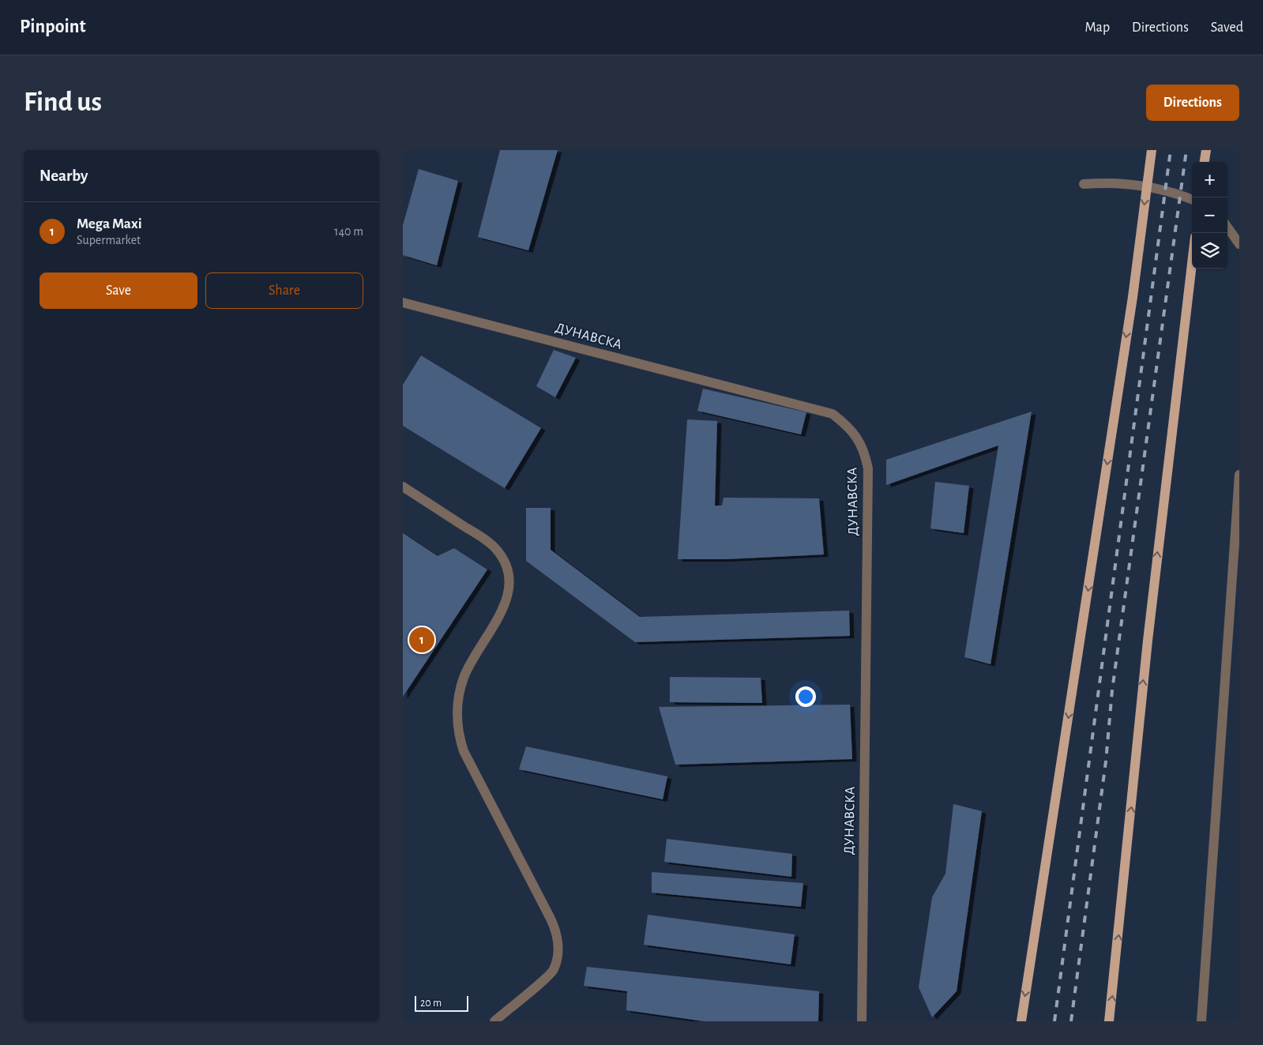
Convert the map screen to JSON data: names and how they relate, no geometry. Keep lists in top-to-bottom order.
{
  "streets": {
    "lane": ["ДУНАВСКА"]
  },
  "scale_bar": "20 m",
  "page": {
    "header": "Pinpoint",
    "nav": ["Map", "Directions", "Saved"],
    "buttons": [
      "Directions",
      ["Save", "Share"]
    ],
    "title": "Find us",
    "heading": "Nearby",
    "map_buttons": ["+", "−"],
    "list": [
      {
        "mark": "1",
        "name": "Mega Maxi",
        "note": "Supermarket",
        "value": "140 m"
      }
    ],
    "pins": "1",
    "scale": "20 m"
  }
}
